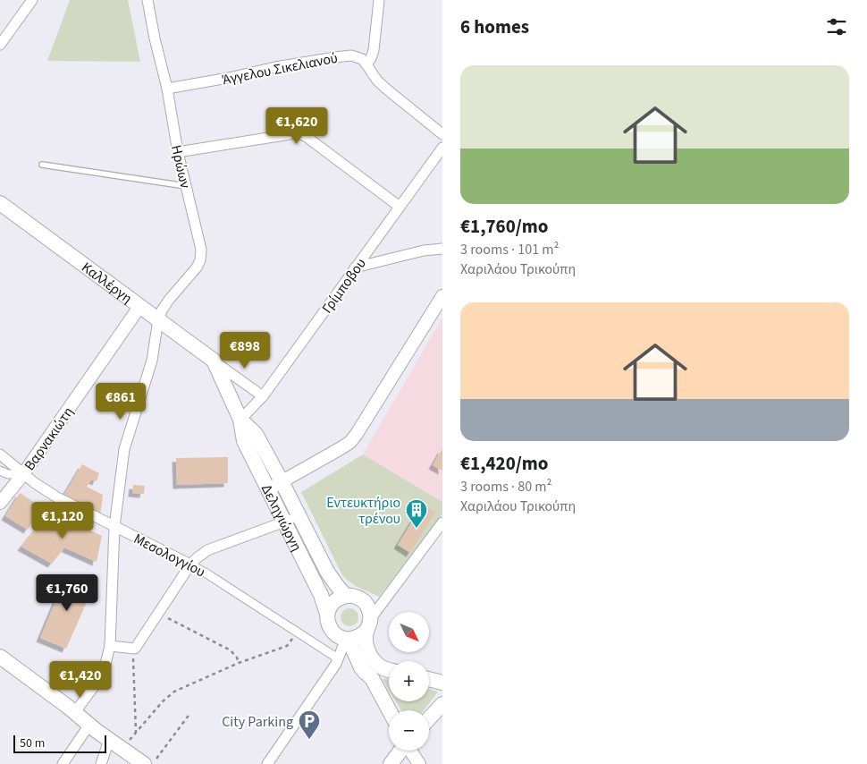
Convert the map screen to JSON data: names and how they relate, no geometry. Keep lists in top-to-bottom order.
{
  "streets": {
    "main road": ["Καλλέργη", "Δεληγιώργη"],
    "street": [
      "Άγγελου Σικελιανού",
      "Ηρώων",
      "Γρίμποβου",
      "Βαρνακιώτη",
      "Μεσολογγίου"
    ]
  },
  "crossings": [
    ["Άγγελου Σικελιανού", "Ηρώων"],
    ["Ηρώων", "Καλλέργη"],
    ["Καλλέργη", "Βαρνακιώτη"],
    ["Καλλέργη", "Δεληγιώργη"],
    ["Γρίμποβου", "Δεληγιώργη"],
    ["Βαρνακιώτη", "Μεσολογγίου"]
  ],
  "places": {
    "building": ["Εντευκτήριο τρένου"],
    "parking": ["City Parking"]
  },
  "scale_bar": "50 m",
  "north": "bottom right",
  "page": {
    "heading": "6 homes",
    "list": [
      {
        "name": "€1,760/mo",
        "note": "3 rooms · 101 m² · Χαριλάου Τρικούπη"
      },
      {
        "name": "€1,420/mo",
        "note": "3 rooms · 80 m² · Χαριλάου Τρικούπη"
      }
    ],
    "price": [
      "€1,620",
      "€898",
      "€861",
      "€1,120",
      "€1,760",
      "€1,420"
    ],
    "map_buttons": ["+", "−"],
    "scale": "50 m"
  }
}
